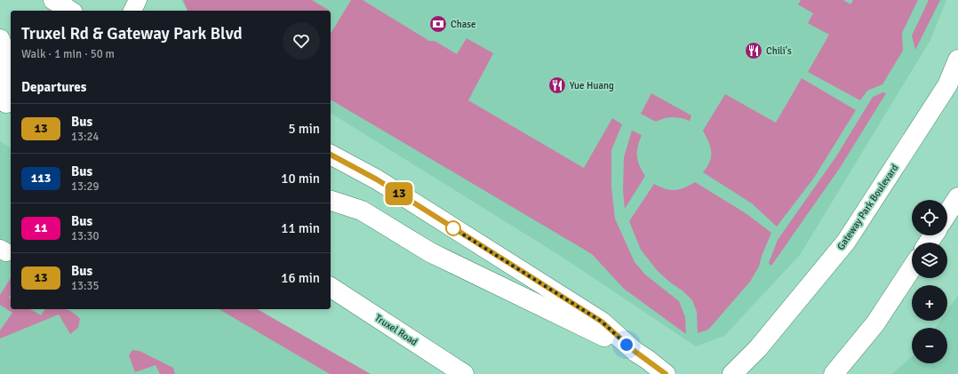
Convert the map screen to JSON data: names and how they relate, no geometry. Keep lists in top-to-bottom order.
{
  "streets": {
    "main road": ["Gateway Park Boulevard", "Truxel Road"]
  },
  "places": {
    "bank": ["Chase"],
    "restaurant": ["Chili's", "Yue Huang"]
  },
  "lines": ["bus line 13"],
  "page": {
    "on_map": "13",
    "heading": [
      ["Truxel Rd & Gateway Park Blvd", "Walk · 1 min · 50 m"],
      "Departures"
    ],
    "list": [
      {
        "mark": "13",
        "name": "Bus",
        "note": "13:24",
        "value": "5 min"
      },
      {
        "mark": "113",
        "name": "Bus",
        "note": "13:29",
        "value": "10 min"
      },
      {
        "mark": "11",
        "name": "Bus",
        "note": "13:30",
        "value": "11 min"
      },
      {
        "mark": "13",
        "name": "Bus",
        "note": "13:35",
        "value": "16 min"
      }
    ],
    "map_buttons": ["+", "−"]
  }
}
